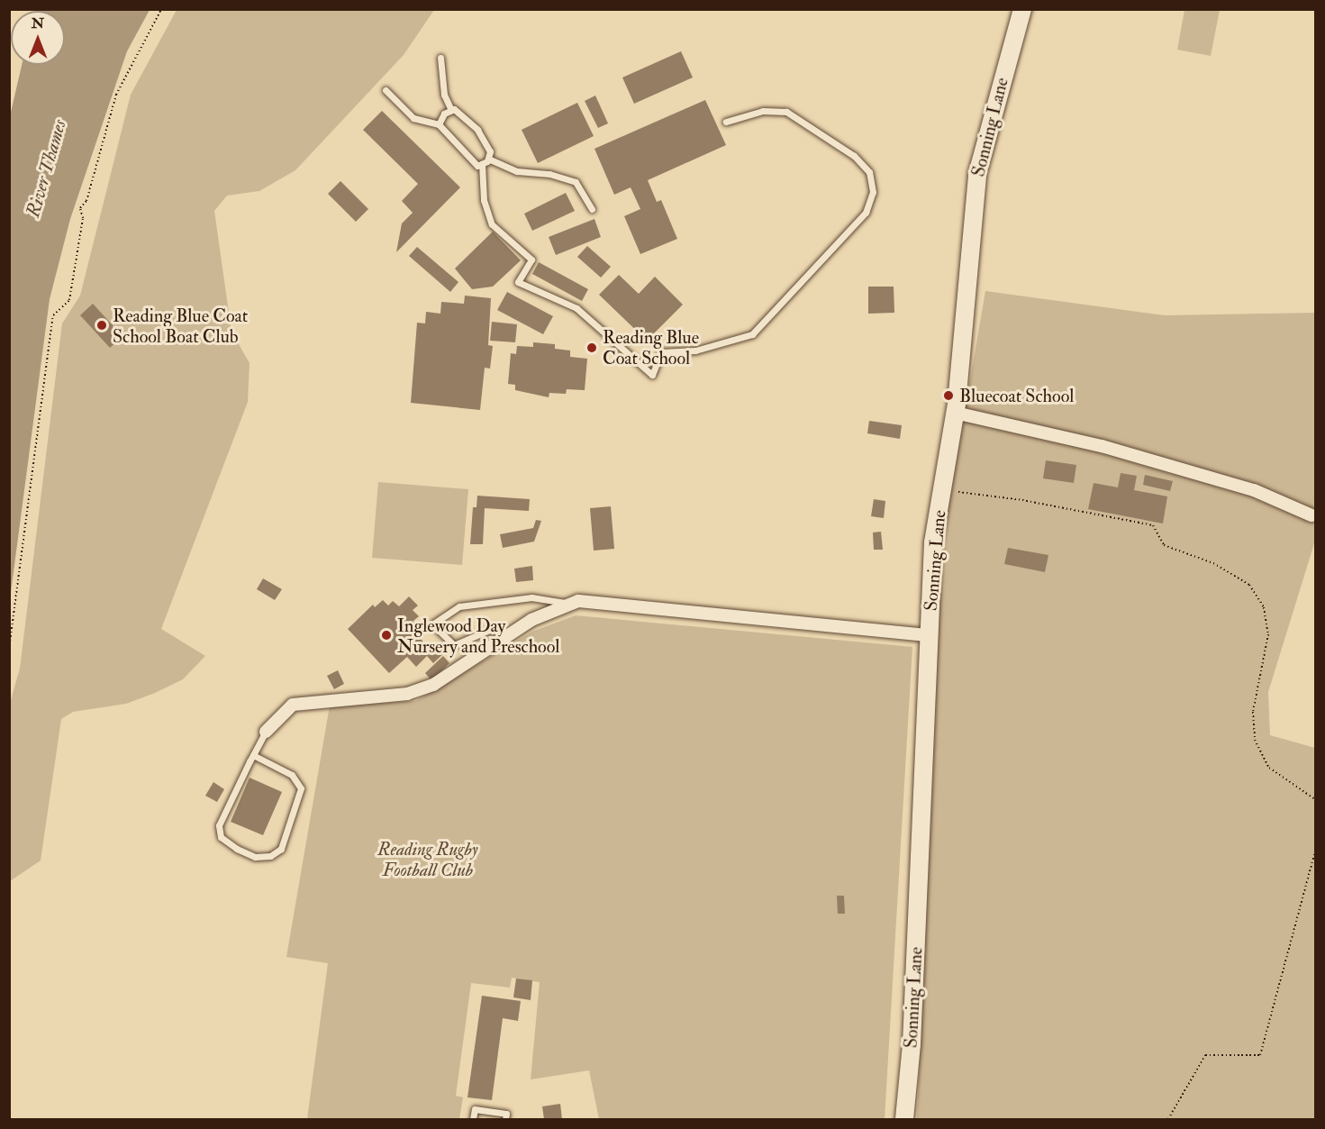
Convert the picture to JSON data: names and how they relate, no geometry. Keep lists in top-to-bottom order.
{
  "streets": {
    "main road": ["Sonning Lane"]
  },
  "water": ["River Thames"],
  "parks": ["Reading Rugby Football Club"],
  "places": [
    "Reading Blue Coat School Boat Club",
    "Reading Blue Coat School",
    "Bluecoat School",
    "Inglewood Day Nursery and Preschool"
  ],
  "north": "top"
}
